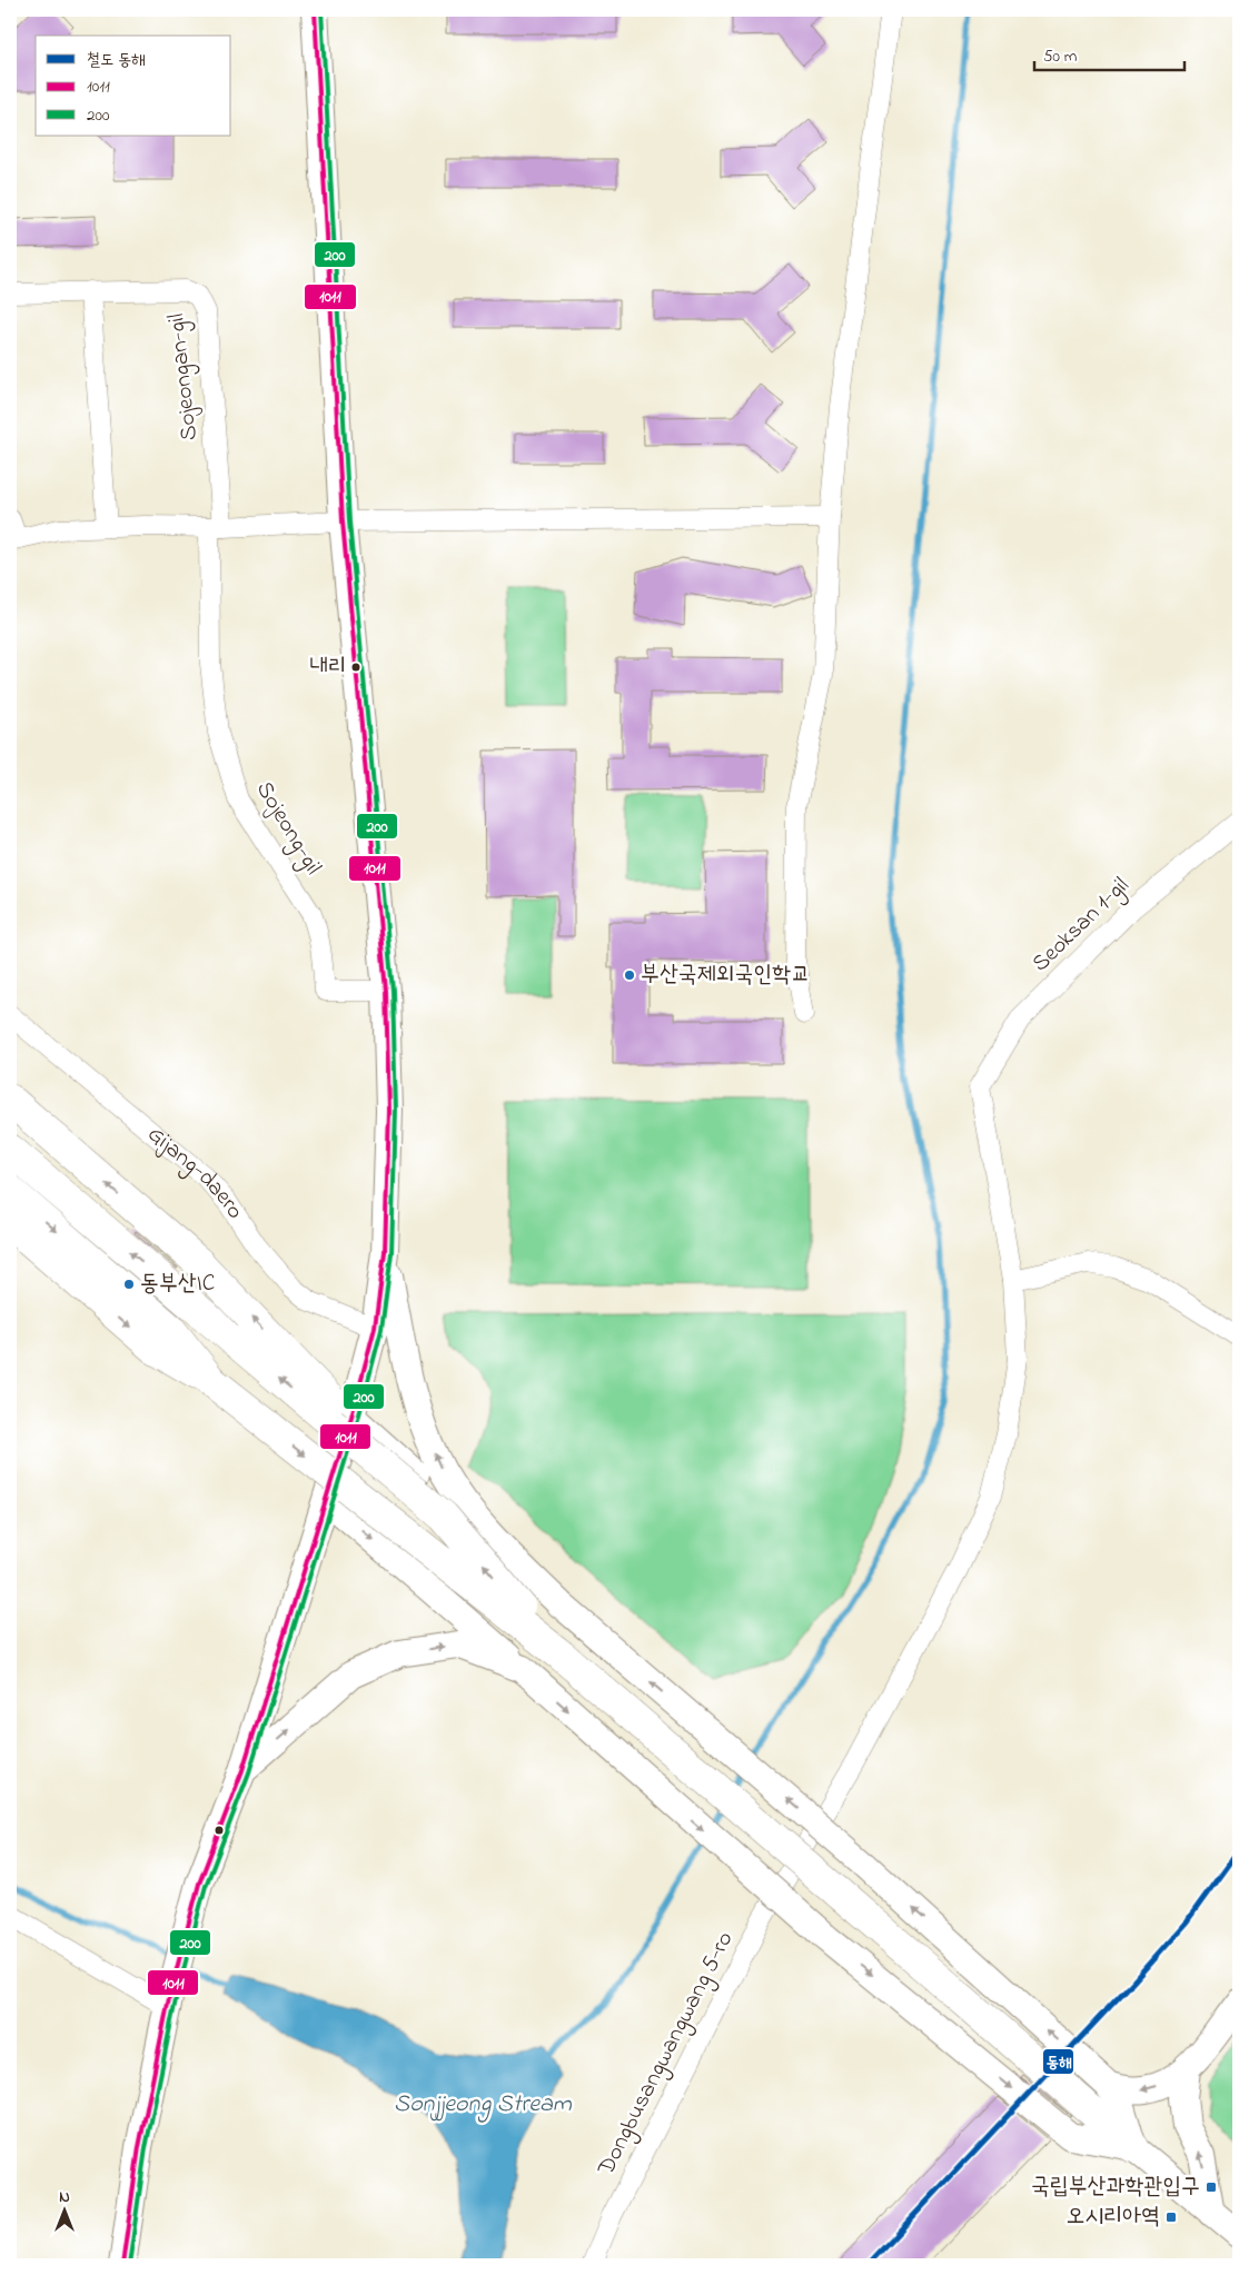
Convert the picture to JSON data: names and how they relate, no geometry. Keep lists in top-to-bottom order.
{
  "streets": {
    "street": [
      "Sojeongan-gil",
      "Sojeong-gil",
      "Seoksan 1-gil",
      "Gijang-daero",
      "Dongbusangwangwang 5-ro"
    ]
  },
  "crossings": [
    ["Sojeongan-gil", "Sojeong-gil"],
    ["Seoksan 1-gil", "Dongbusangwangwang 5-ro"]
  ],
  "water": ["Sonjjeong Stream"],
  "places": {
    "other": ["내리", "부산국제외국인학교", "동부산IC"],
    "transit": ["국립부산과학관입구", "오시리아역"]
  },
  "lines": ["transit line 1011", "transit line 200", "rail line 동해"],
  "legend": ["철도 동해", "1011", "200"],
  "scale_bar": "50 m",
  "north": "top"
}
